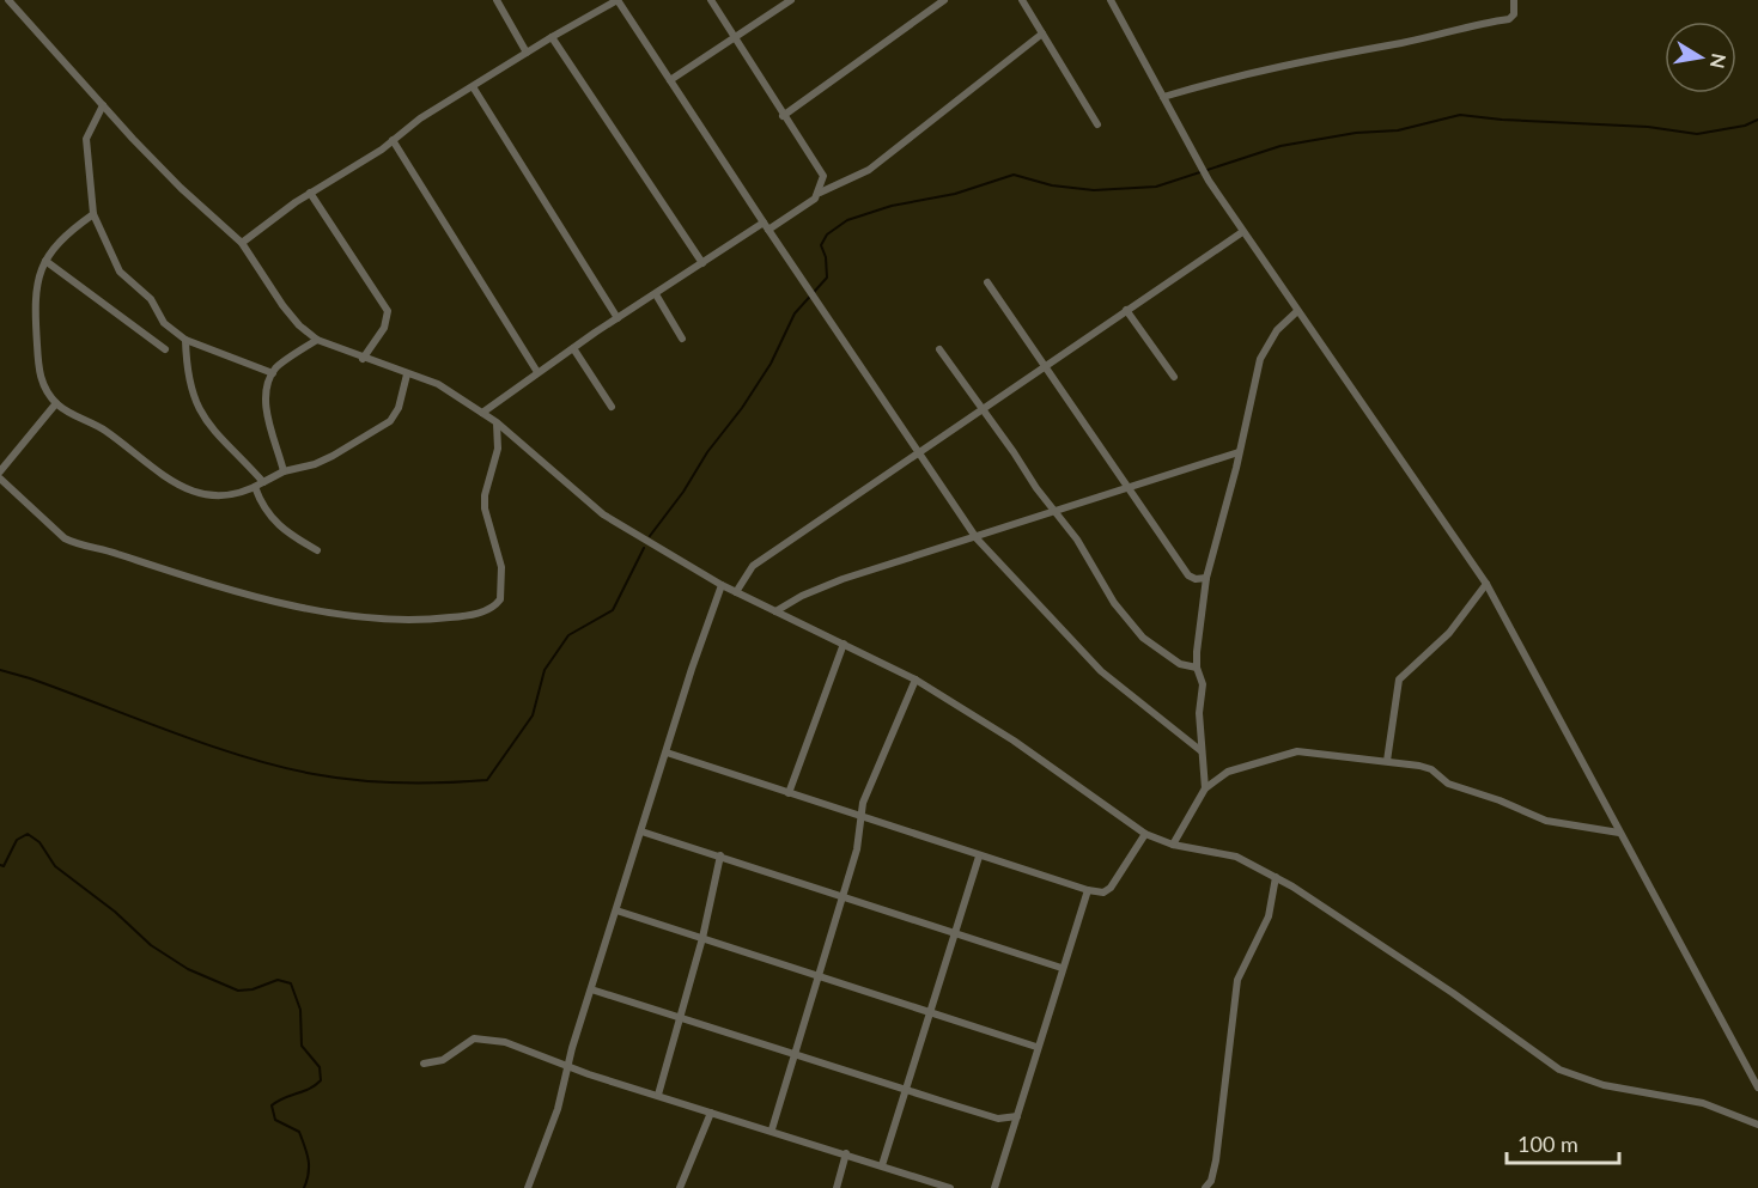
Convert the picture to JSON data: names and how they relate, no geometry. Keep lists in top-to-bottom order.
{
  "scale_bar": "100 m",
  "north": "right"
}
